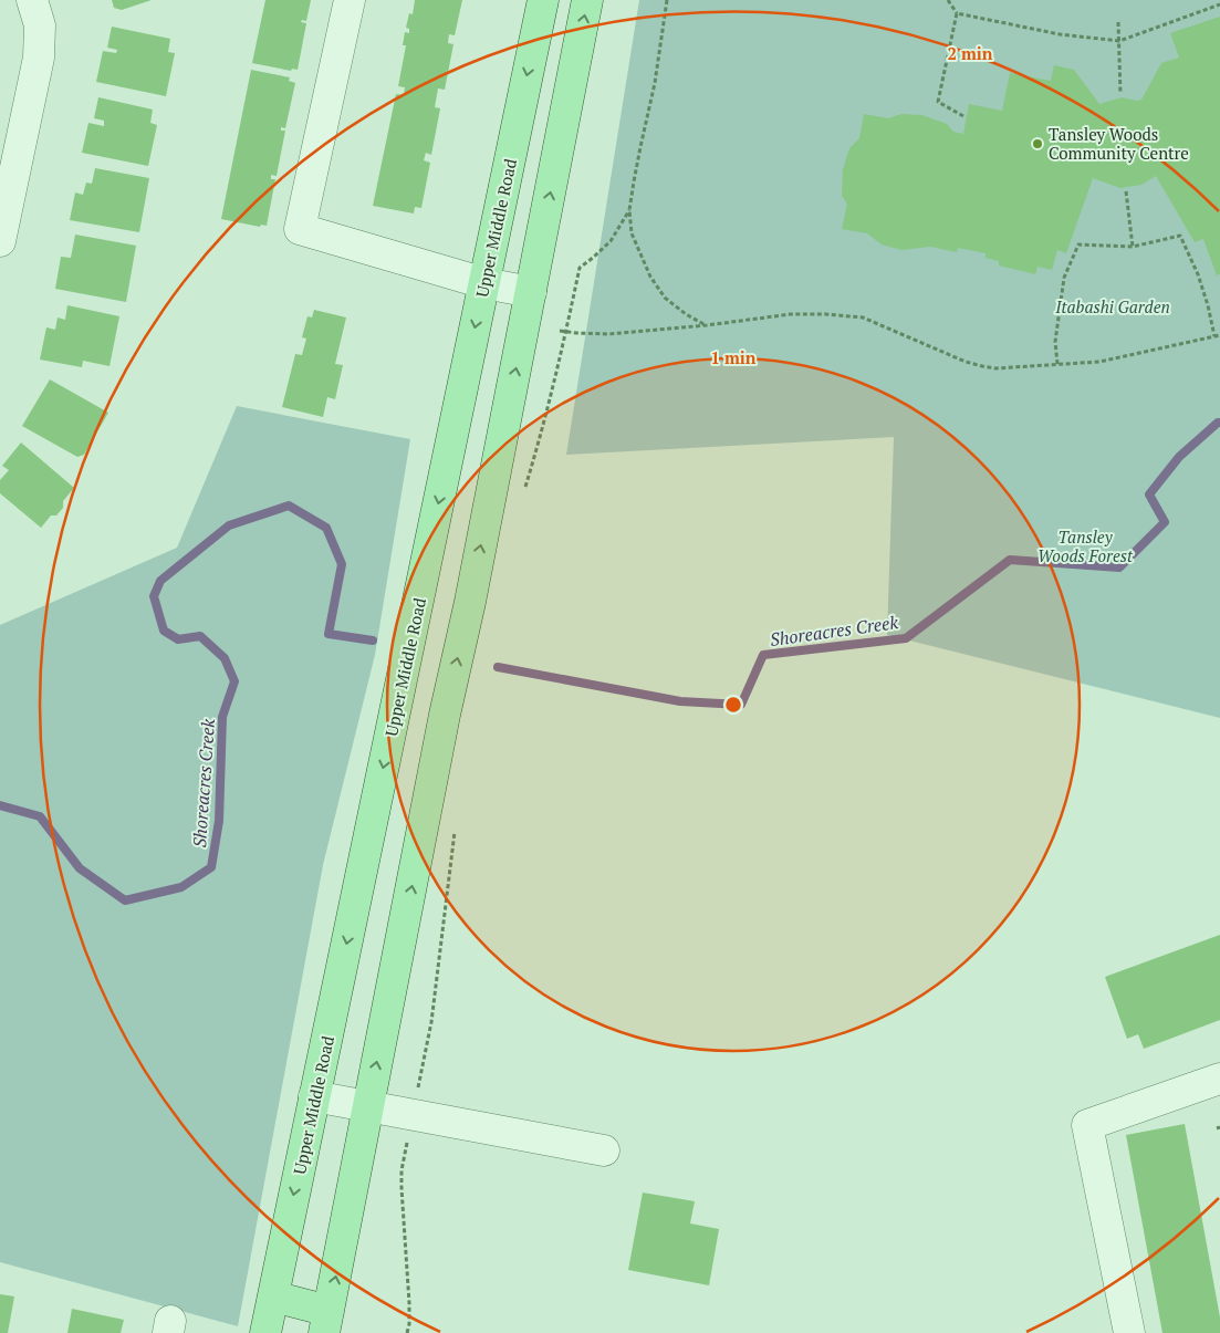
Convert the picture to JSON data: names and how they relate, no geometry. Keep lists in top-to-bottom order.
{
  "streets": {
    "main road": ["Upper Middle Road"]
  },
  "water": ["Shoreacres Creek"],
  "parks": ["Itabashi Garden", "Tansley Woods Forest"],
  "places": ["Tansley Woods Community Centre"],
  "rings": ["2 min", "1 min"]
}
